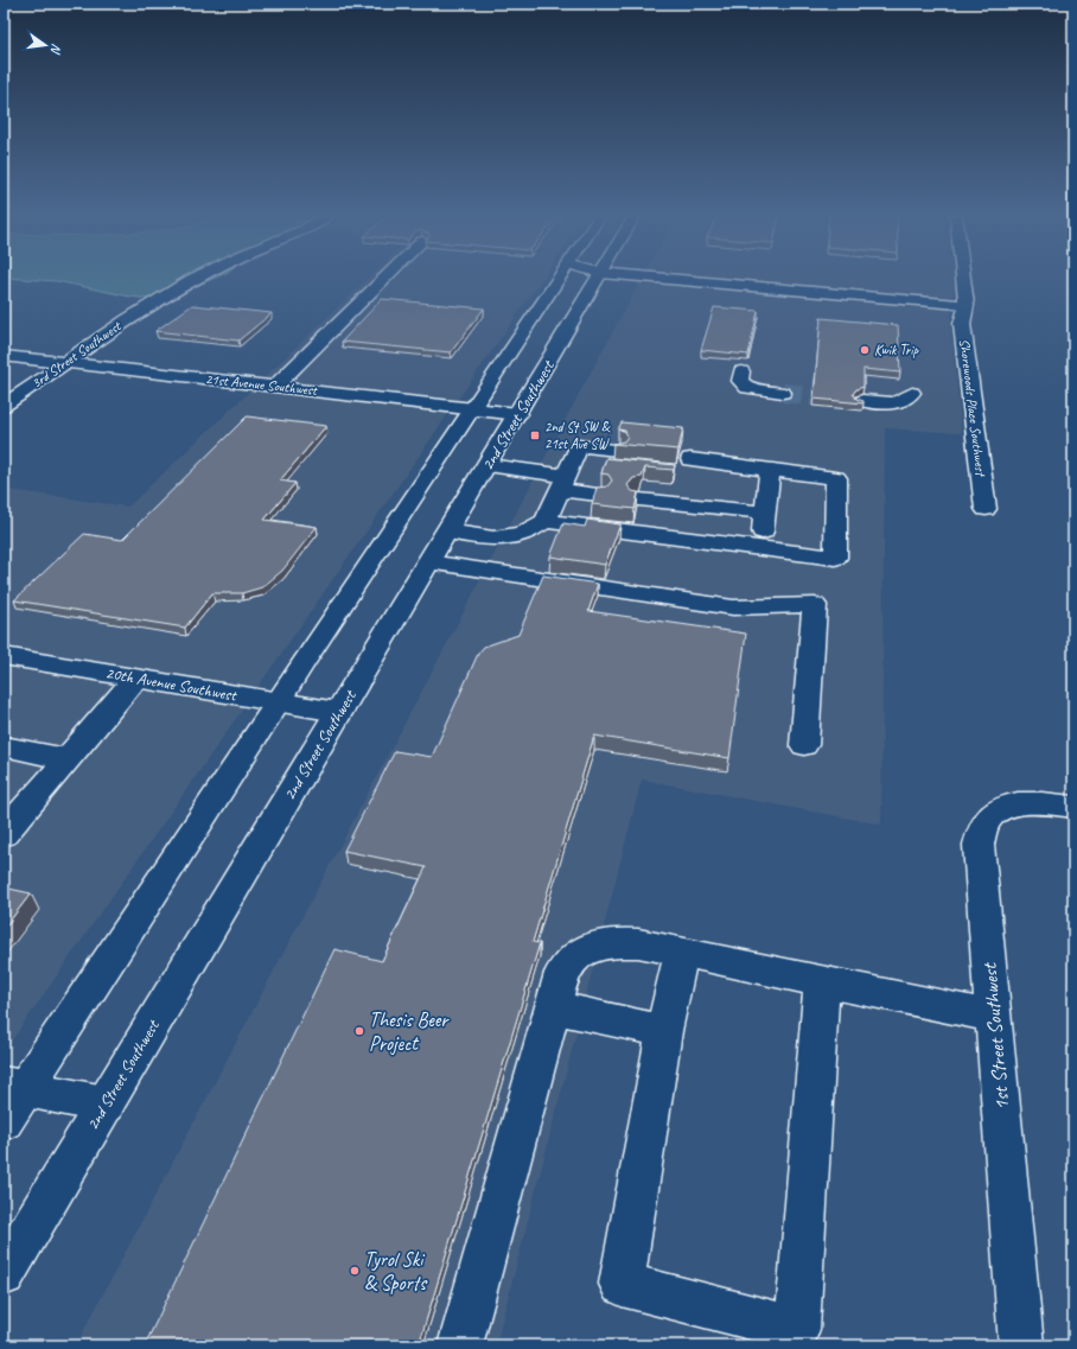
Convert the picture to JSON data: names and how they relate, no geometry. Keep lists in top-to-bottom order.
{
  "streets": {
    "street": [
      "3rd Street Southwest",
      "21st Avenue Southwest",
      "Shorewoods Place Southwest",
      "2nd Street Southwest",
      "20th Avenue Southwest",
      "1st Street Southwest"
    ]
  },
  "crossings": [
    ["3rd Street Southwest", "21st Avenue Southwest"],
    ["21st Avenue Southwest", "2nd Street Southwest"],
    ["2nd Street Southwest", "20th Avenue Southwest"]
  ],
  "places": {
    "other": ["Kwik Trip", "Thesis Beer Project", "Tyrol Ski & Sports"],
    "transit": ["2nd St SW & 21st Ave SW"]
  },
  "north": "right"
}
